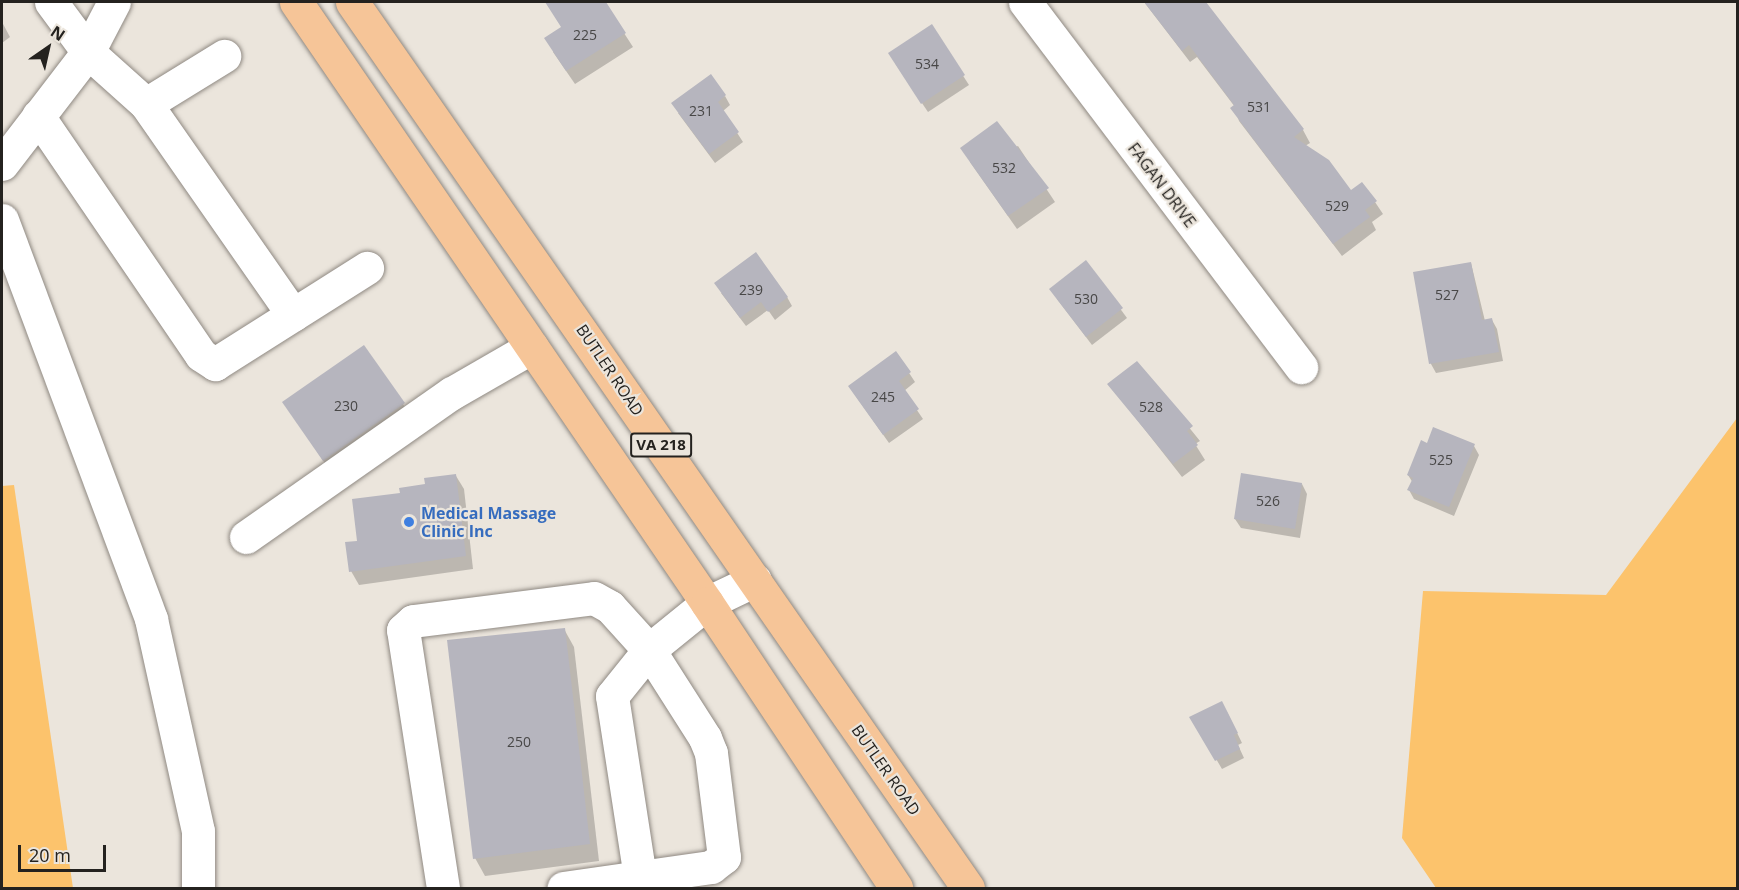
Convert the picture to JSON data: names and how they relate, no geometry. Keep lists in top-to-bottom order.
{
  "streets": {
    "main road": ["BUTLER ROAD", "VA 218"],
    "street": ["FAGAN DRIVE"]
  },
  "places": ["Medical Massage Clinic Inc"],
  "house_numbers": [
    "225",
    "534",
    "531",
    "231",
    "532",
    "529",
    "239",
    "527",
    "530",
    "245",
    "230",
    "528",
    "525",
    "526",
    "250"
  ],
  "scale_bar": "20 m",
  "north": "top right"
}
